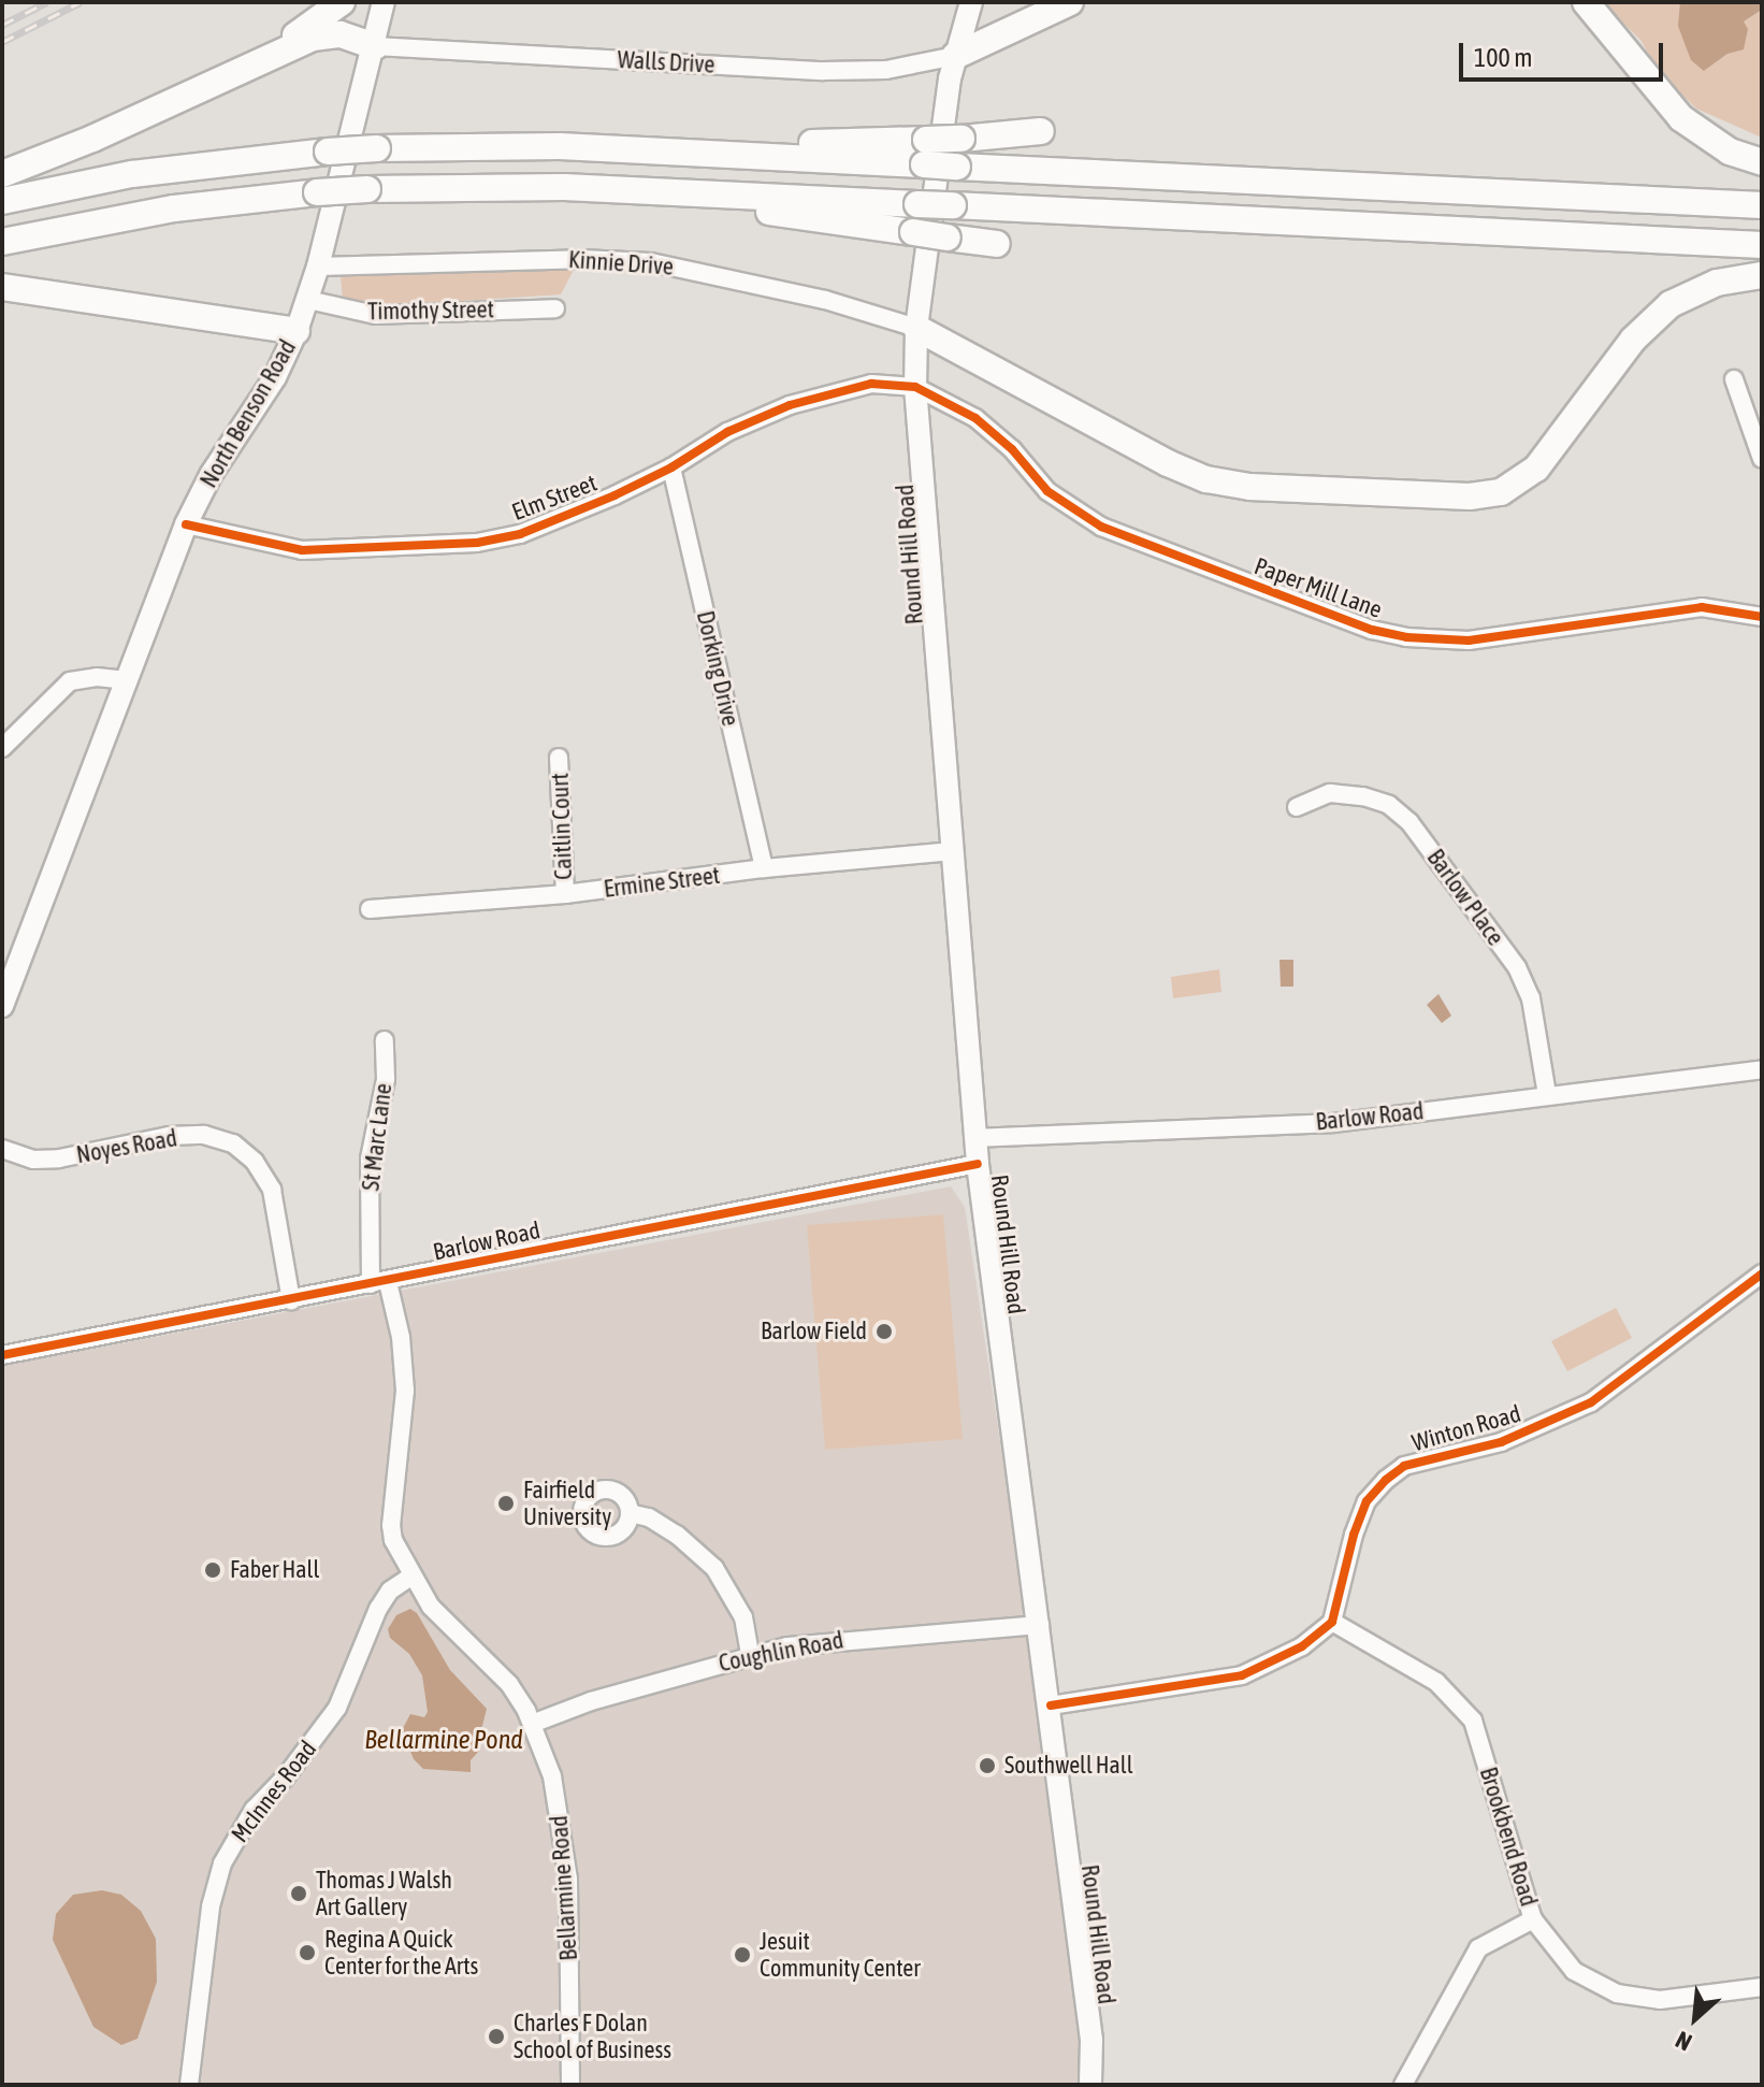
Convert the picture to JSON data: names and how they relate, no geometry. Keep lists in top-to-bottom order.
{
  "streets": {
    "main road": ["North Benson Road", "Round Hill Road"],
    "street": [
      "Walls Drive",
      "Kinnie Drive",
      "Timothy Street",
      "Elm Street",
      "Paper Mill Lane",
      "Dorking Drive",
      "Caitlin Court",
      "Ermine Street",
      "Barlow Place",
      "Barlow Road",
      "St Marc Lane",
      "Noyes Road",
      "Winton Road",
      "Coughlin Road",
      "McInnes Road",
      "Brookbend Road",
      "Bellarmine Road"
    ]
  },
  "crossings": [
    ["Walls Drive", "North Benson Road"],
    ["Walls Drive", "Round Hill Road"],
    ["Kinnie Drive", "North Benson Road"],
    ["Kinnie Drive", "Round Hill Road"],
    ["Timothy Street", "North Benson Road"],
    ["North Benson Road", "Elm Street"],
    ["Elm Street", "Round Hill Road"],
    ["Elm Street", "Paper Mill Lane"],
    ["Elm Street", "Dorking Drive"],
    ["Round Hill Road", "Paper Mill Lane"],
    ["Round Hill Road", "Ermine Street"],
    ["Round Hill Road", "Barlow Road"],
    ["Round Hill Road", "Coughlin Road"],
    ["Dorking Drive", "Ermine Street"],
    ["Caitlin Court", "Ermine Street"],
    ["Barlow Place", "Barlow Road"],
    ["Barlow Road", "St Marc Lane"],
    ["Barlow Road", "Noyes Road"],
    ["Barlow Road", "Bellarmine Road"],
    ["St Marc Lane", "Bellarmine Road"],
    ["Winton Road", "Brookbend Road"],
    ["Coughlin Road", "Bellarmine Road"],
    ["McInnes Road", "Bellarmine Road"]
  ],
  "water": ["Bellarmine Pond"],
  "places": [
    "Barlow Field",
    "Fairfield University",
    "Faber Hall",
    "Southwell Hall",
    "Thomas J Walsh Art Gallery",
    "Regina A Quick Center for the Arts",
    "Jesuit Community Center",
    "Charles F Dolan School of Business"
  ],
  "scale_bar": "100 m",
  "north": "bottom left"
}
